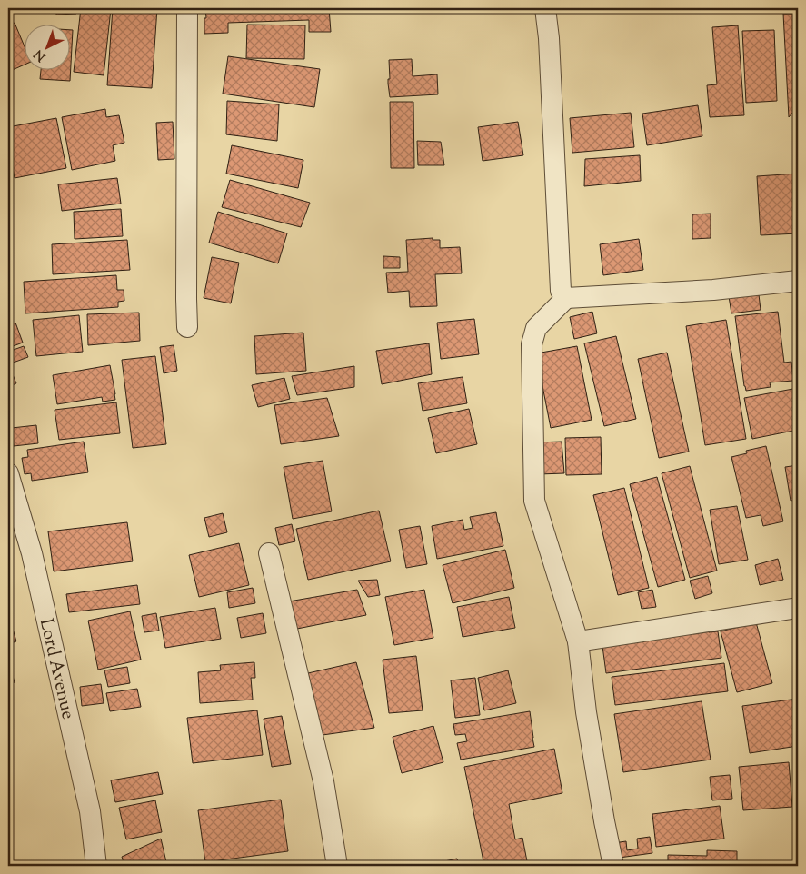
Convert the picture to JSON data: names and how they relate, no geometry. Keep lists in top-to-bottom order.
{
  "streets": {
    "street": ["Lord Avenue"]
  },
  "north": "bottom left"
}
